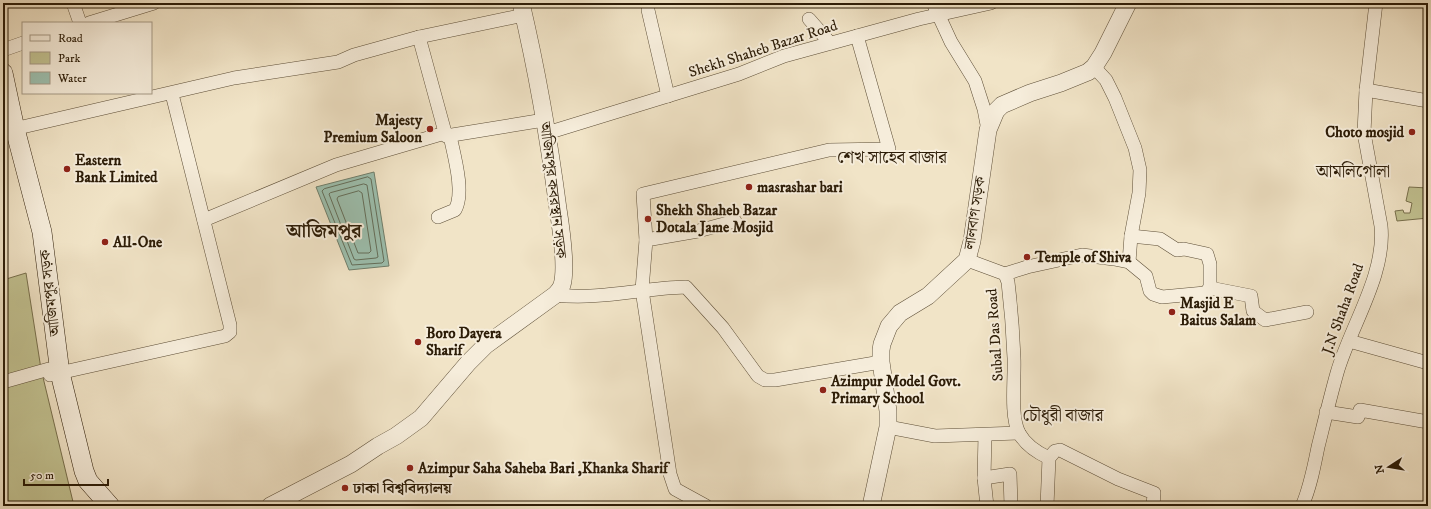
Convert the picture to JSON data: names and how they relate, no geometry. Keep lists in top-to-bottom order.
{
  "streets": {
    "main road": ["আজিমপুর সড়ক"],
    "street": [
      "Shekh Shaheb Bazar Road",
      "আজিমপুর কবরস্থান সড়ক",
      "লালবাগ সড়ক",
      "J.N Shaha Road",
      "Subal Das Road"
    ]
  },
  "crossings": [
    ["Shekh Shaheb Bazar Road", "আজিমপুর কবরস্থান সড়ক"],
    ["লালবাগ সড়ক", "Subal Das Road"]
  ],
  "districts": [
    "শেখ সাহেব বাজার",
    "আমলিগোলা",
    "আজিমপুর",
    "চৌধুরী বাজার"
  ],
  "places": [
    "Majesty Premium Saloon",
    "Choto mosjid",
    "Eastern Bank Limited",
    "masrashar bari",
    "Shekh Shaheb Bazar Dotala Jame Mosjid",
    "All-One",
    "Temple of Shiva",
    "Masjid E Baitus Salam",
    "Boro Dayera Sharif",
    "Azimpur Model Govt. Primary School",
    "Azimpur Saha Saheba Bari ,Khanka Sharif",
    "ঢাকা বিশ্ববিদ্যালয়"
  ],
  "legend": ["Road", "Park", "Water"],
  "scale_bar": "50 m",
  "north": "left"
}
